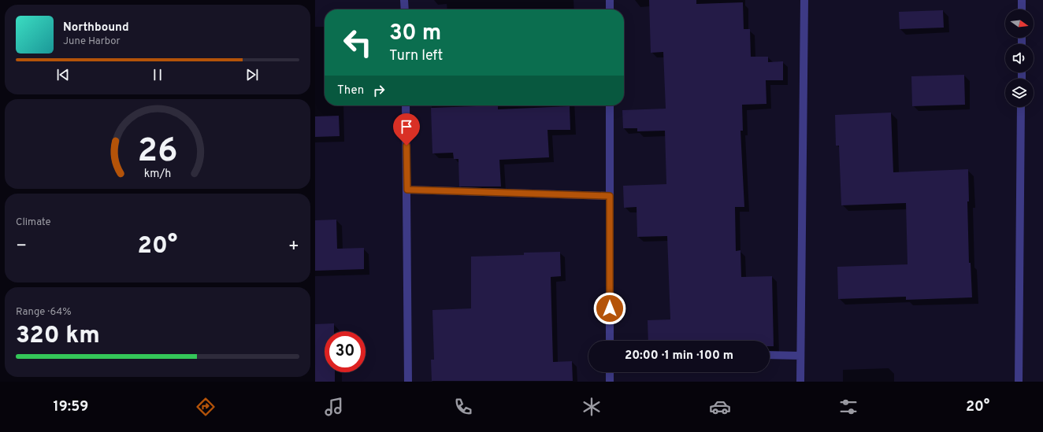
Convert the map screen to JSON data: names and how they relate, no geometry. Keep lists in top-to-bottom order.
{
  "north": "right",
  "page": {
    "turn": ["30 m", "Turn left"],
    "song": ["Northbound", "June Harbor"],
    "then": "Then",
    "tile": [
      "Climate",
      ["Range · 64%", "320 km"]
    ],
    "heat": ["−", "20°", "+"],
    "limit": "30",
    "trip": "20:00 · 1 min · 100 m",
    "tabs": ["19:59", "20°"],
    "gauge": ["26", "km/h"]
  }
}
